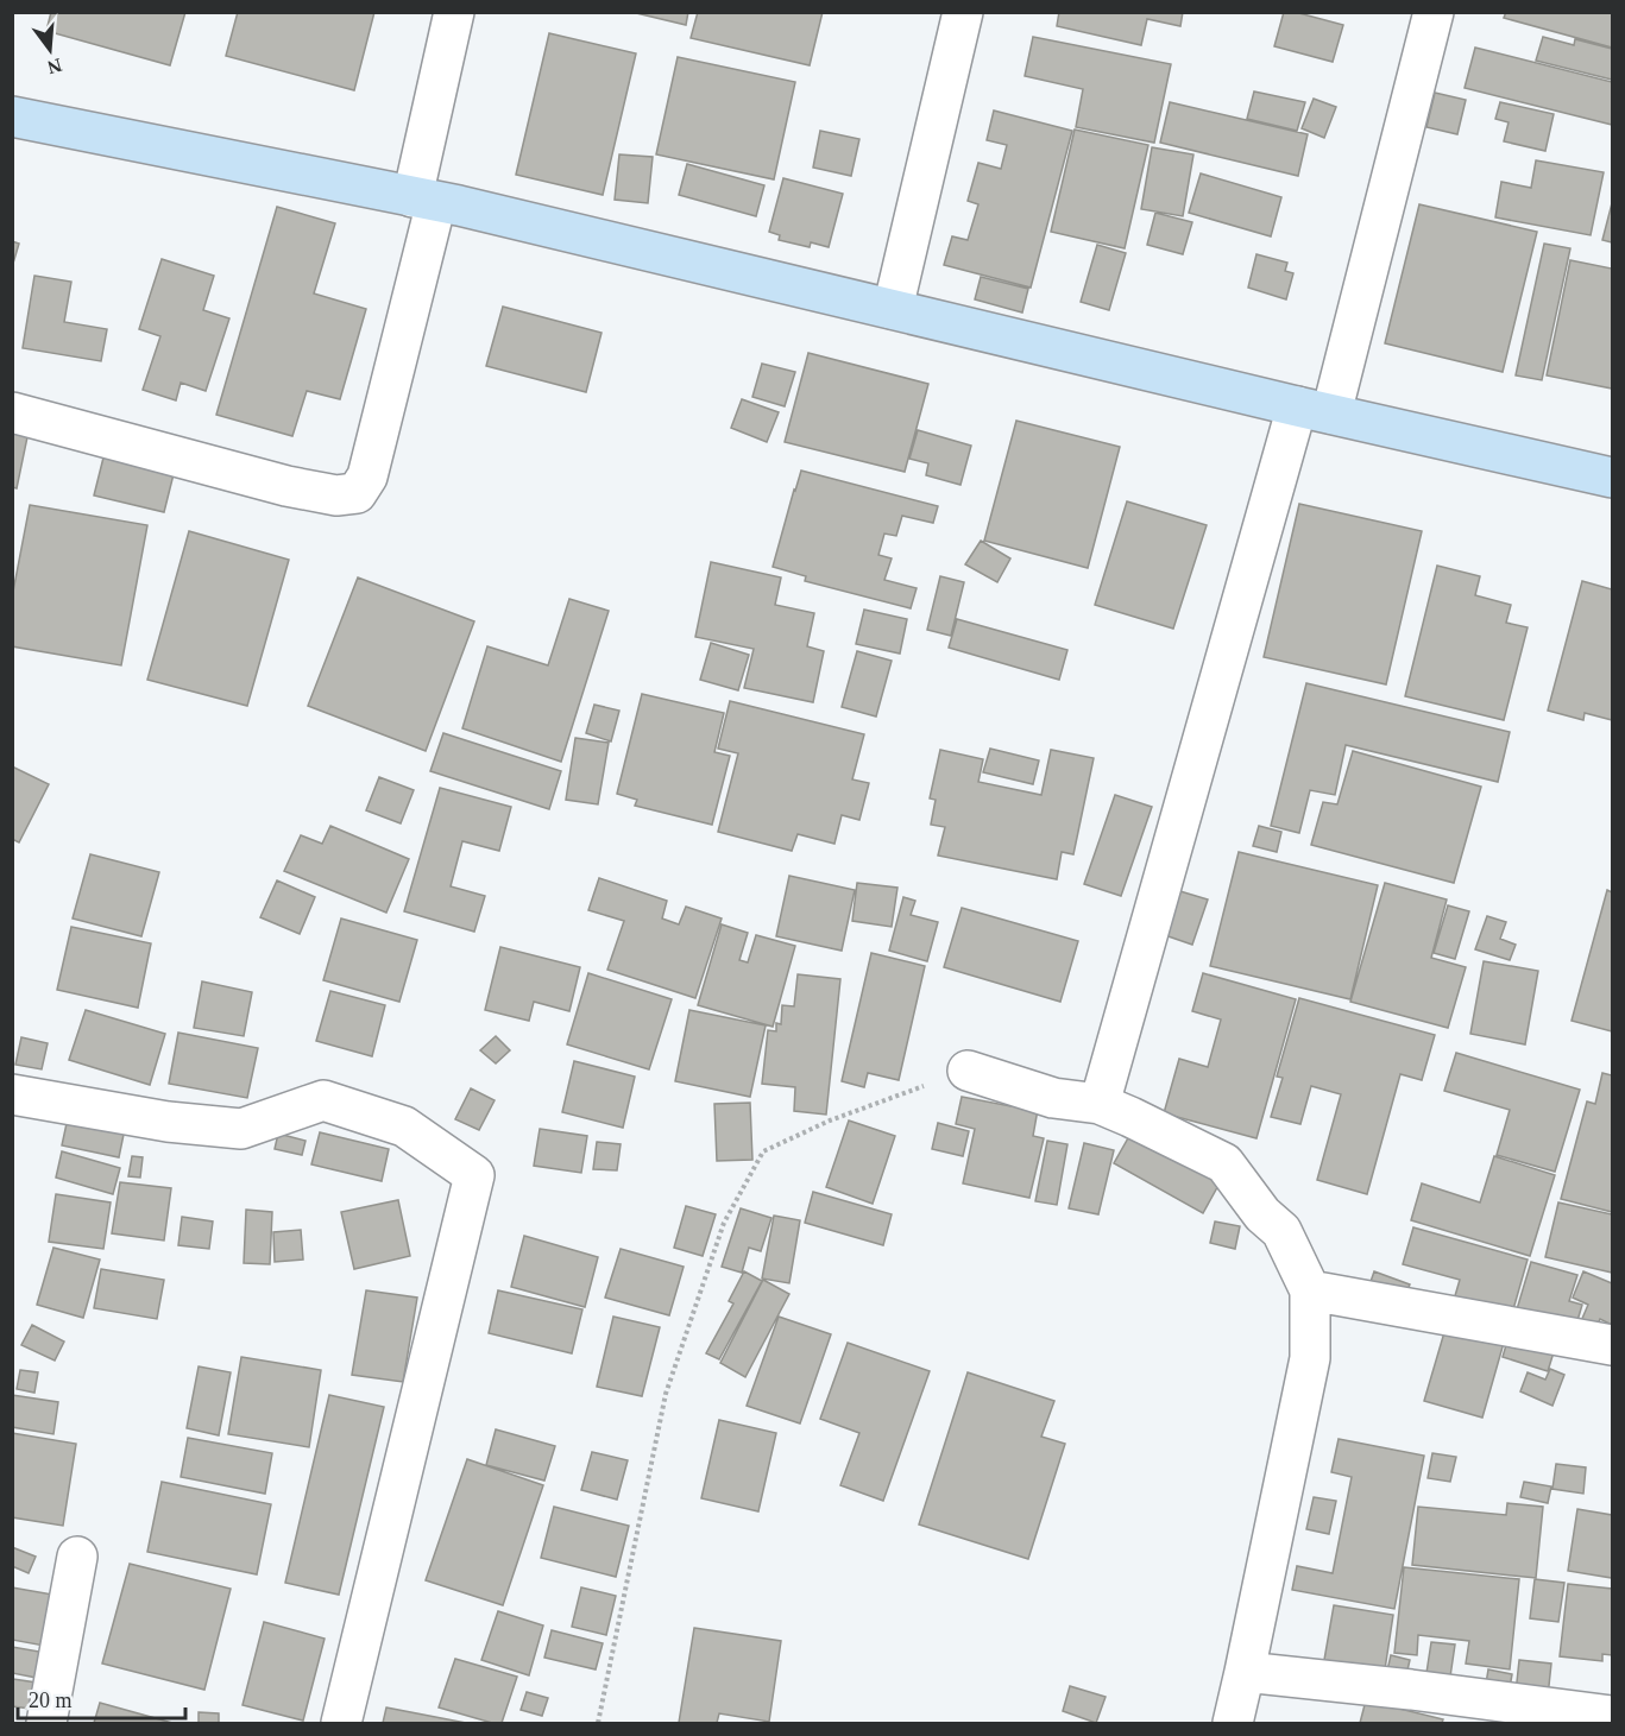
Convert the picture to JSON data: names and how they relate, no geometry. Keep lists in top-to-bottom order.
{
  "scale_bar": "20 m",
  "north": "bottom"
}
